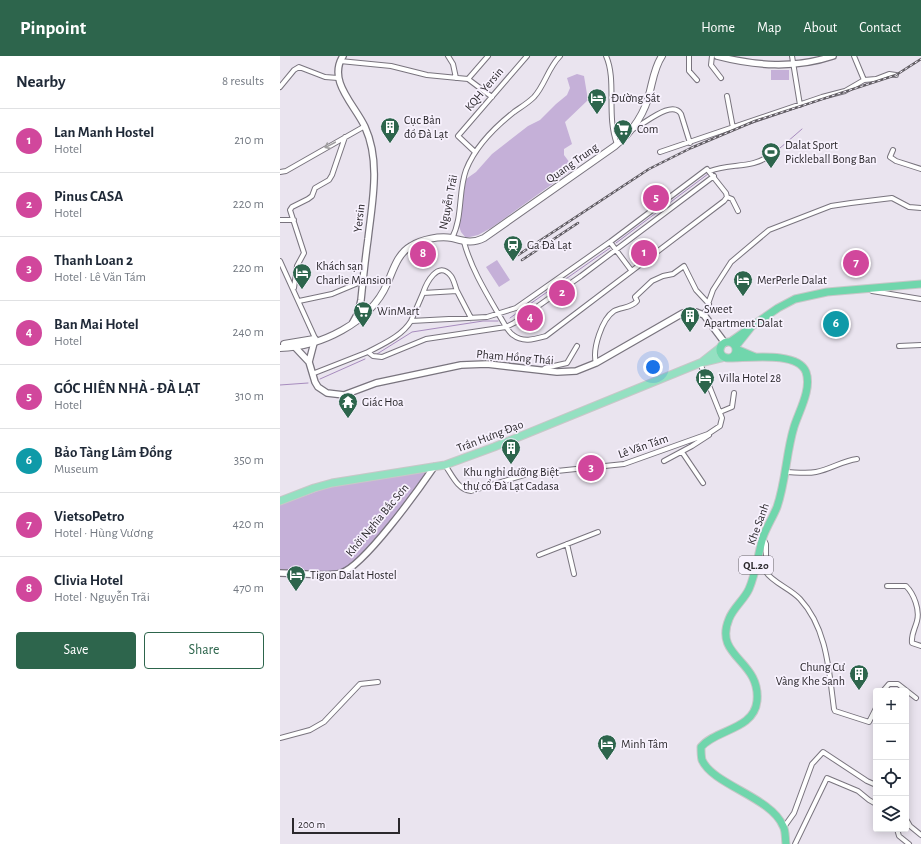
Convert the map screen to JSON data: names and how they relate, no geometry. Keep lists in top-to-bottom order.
{
  "streets": {
    "highway": ["Khe Sanh", "QL.20"],
    "main road": [
      "Quang Trung",
      "Nguyễn Trãi",
      "Yersin",
      "Trần Hưng Đạo"
    ],
    "street": [
      "KQH Yersin",
      "Phạm Hồng Thái",
      "Lê Văn Tám",
      "Khởi Nghĩa Bắc Sơn"
    ]
  },
  "crossings": [
    ["KQH Yersin", "Nguyễn Trãi"],
    ["Quang Trung", "Nguyễn Trãi"],
    ["Nguyễn Trãi", "Yersin"],
    ["Yersin", "Phạm Hồng Thái"],
    ["Trần Hưng Đạo", "Lê Văn Tám"],
    ["Trần Hưng Đạo", "Khởi Nghĩa Bắc Sơn"],
    ["Trần Hưng Đạo", "Khe Sanh"]
  ],
  "places": {
    "hotel": [
      "Đường Sắt",
      "Khách sạn Charlie Mansion",
      "MerPerle Dalat",
      "Villa Hotel 28",
      "Tigon Dalat Hostel",
      "Minh Tâm"
    ],
    "building": [
      "Cục Bản đồ Đà Lạt",
      "Sweet Apartment Dalat",
      "Khu nghỉ dưỡng Biệt thự cổ Đà Lạt Cadasa",
      "Chung Cư Vàng Khe Sanh"
    ],
    "supermarket": ["Com", "WinMart"],
    "sports": ["Dalat Sport Pickleball Bong Ban"],
    "station": ["Ga Đà Lạt"],
    "temple": ["Giác Hoa"]
  },
  "scale_bar": "200 m",
  "page": {
    "header": "Pinpoint",
    "nav": [
      "Home",
      "Map",
      "About",
      "Contact"
    ],
    "heading": ["Nearby", "8 results"],
    "list": [
      {
        "mark": "1",
        "name": "Lan Manh Hostel",
        "note": "Hotel",
        "value": "210 m"
      },
      {
        "mark": "2",
        "name": "Pinus CASA",
        "note": "Hotel",
        "value": "220 m"
      },
      {
        "mark": "3",
        "name": "Thanh Loan 2",
        "note": "Hotel · Lê Văn Tám",
        "value": "220 m"
      },
      {
        "mark": "4",
        "name": "Ban Mai Hotel",
        "note": "Hotel",
        "value": "240 m"
      },
      {
        "mark": "5",
        "name": "GÓC HIÊN NHÀ - ĐÀ LẠT",
        "note": "Hotel",
        "value": "310 m"
      },
      {
        "mark": "6",
        "name": "Bảo Tàng Lâm Đồng",
        "note": "Museum",
        "value": "350 m"
      },
      {
        "mark": "7",
        "name": "VietsoPetro",
        "note": "Hotel · Hùng Vương",
        "value": "420 m"
      },
      {
        "mark": "8",
        "name": "Clivia Hotel",
        "note": "Hotel · Nguyễn Trãi",
        "value": "470 m"
      }
    ],
    "pins": [
      "5",
      "1",
      "8",
      "7",
      "2",
      "4",
      "6",
      "3"
    ],
    "buttons": ["Save", "Share"],
    "map_buttons": ["+", "−"],
    "scale": "200 m"
  }
}
